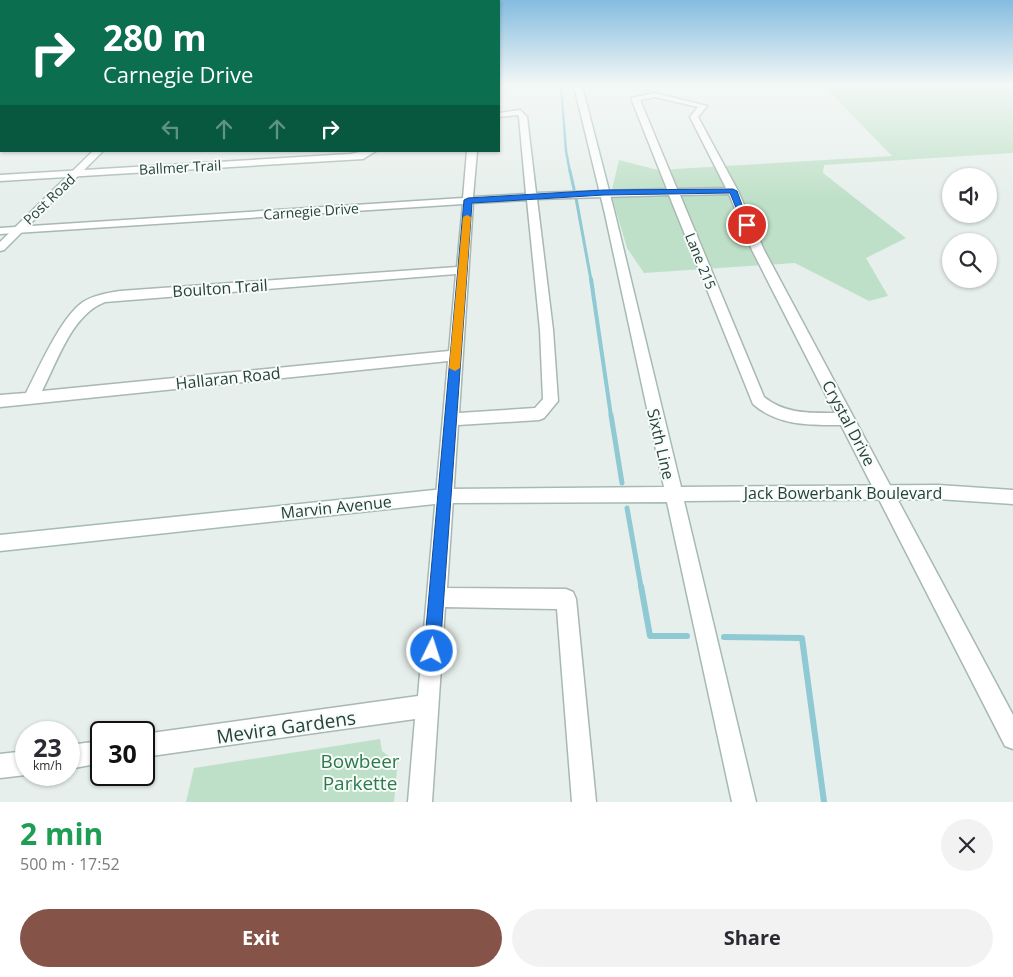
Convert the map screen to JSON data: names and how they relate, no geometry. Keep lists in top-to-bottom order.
{
  "streets": {
    "street": [
      "Ballmer Trail",
      "Post Road",
      "Carnegie Drive",
      "Lane 215",
      "Boulton Trail",
      "Hallaran Road",
      "Crystal Drive",
      "Sixth Line",
      "Jack Bowerbank Boulevard",
      "Marvin Avenue",
      "Mevira Gardens"
    ]
  },
  "crossings": [
    ["Ballmer Trail", "Post Road"],
    ["Post Road", "Carnegie Drive"],
    ["Carnegie Drive", "Lane 215"],
    ["Carnegie Drive", "Crystal Drive"],
    ["Carnegie Drive", "Sixth Line"],
    ["Lane 215", "Crystal Drive"],
    ["Boulton Trail", "Hallaran Road"],
    ["Crystal Drive", "Jack Bowerbank Boulevard"],
    ["Sixth Line", "Jack Bowerbank Boulevard"],
    ["Sixth Line", "Marvin Avenue"],
    ["Jack Bowerbank Boulevard", "Marvin Avenue"]
  ],
  "parks": ["Bowbeer Parkette"],
  "page": {
    "turn": ["280 m", "Carnegie Drive"],
    "speed": "23 km/h",
    "limit": "30",
    "heading": ["2 min", "500 m · 17:52"],
    "buttons": ["Exit", "Share"]
  }
}
